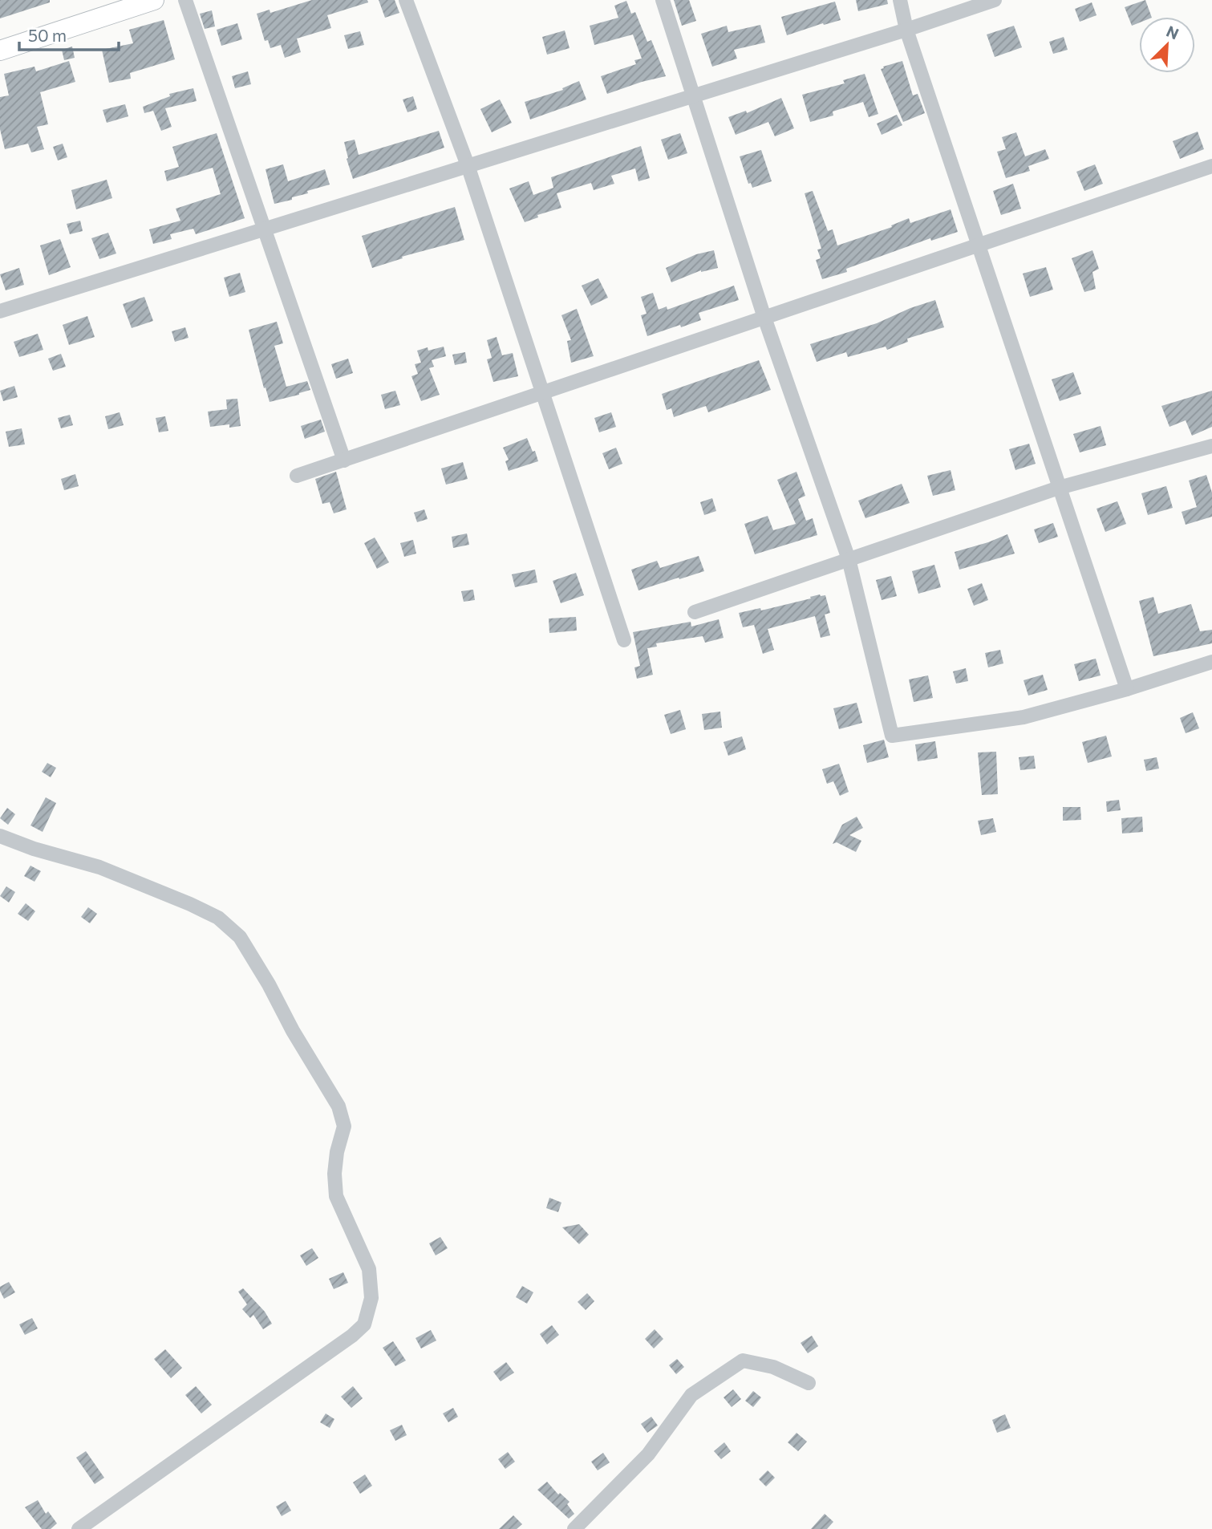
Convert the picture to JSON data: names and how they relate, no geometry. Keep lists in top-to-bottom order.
{
  "scale_bar": "50 m",
  "north": "top right"
}
